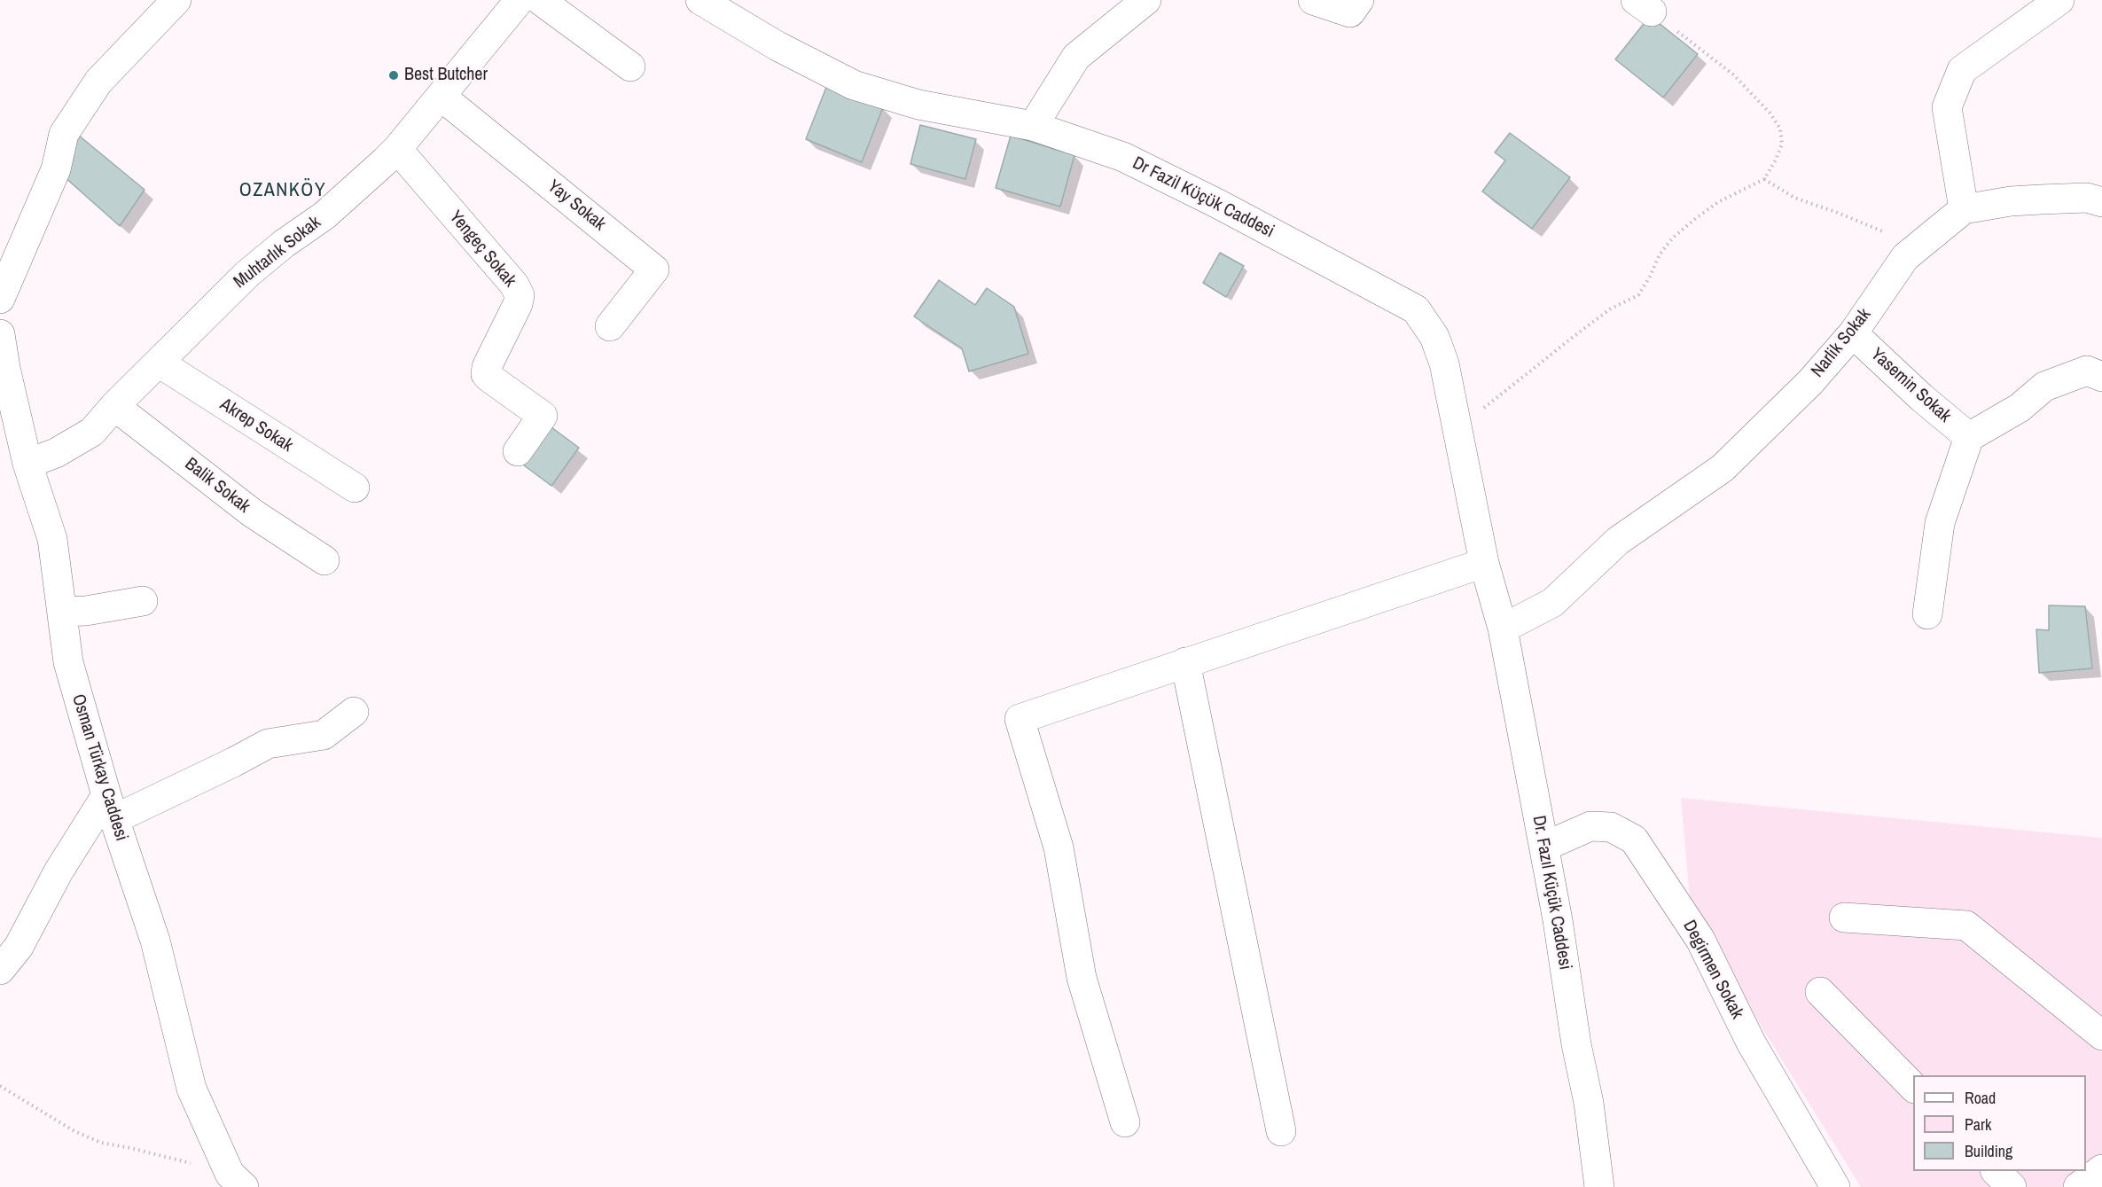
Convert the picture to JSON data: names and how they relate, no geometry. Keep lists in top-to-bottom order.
{
  "streets": {
    "street": [
      "Dr Fazil Kϋçϋk Caddesi",
      "Yay Sokak",
      "Yengeç Sokak",
      "Muhtarlık Sokak",
      "Narlik Sokak",
      "Yasemin Sokak",
      "Akrep Sokak",
      "Balik Sokak",
      "Osman Türkay Caddesi",
      "Dr. Fazıl Küçük Caddesi",
      "Degirmen Sokak"
    ]
  },
  "crossings": [
    ["Dr Fazil Kϋçϋk Caddesi", "Dr. Fazıl Küçük Caddesi"],
    ["Yay Sokak", "Muhtarlık Sokak"],
    ["Yengeç Sokak", "Muhtarlık Sokak"],
    ["Muhtarlık Sokak", "Akrep Sokak"],
    ["Muhtarlık Sokak", "Balik Sokak"],
    ["Muhtarlık Sokak", "Osman Türkay Caddesi"],
    ["Narlik Sokak", "Yasemin Sokak"],
    ["Narlik Sokak", "Dr. Fazıl Küçük Caddesi"],
    ["Dr. Fazıl Küçük Caddesi", "Degirmen Sokak"]
  ],
  "districts": ["OZANKÖY"],
  "places": ["Best Butcher"],
  "legend": ["Road", "Park", "Building"]
}
